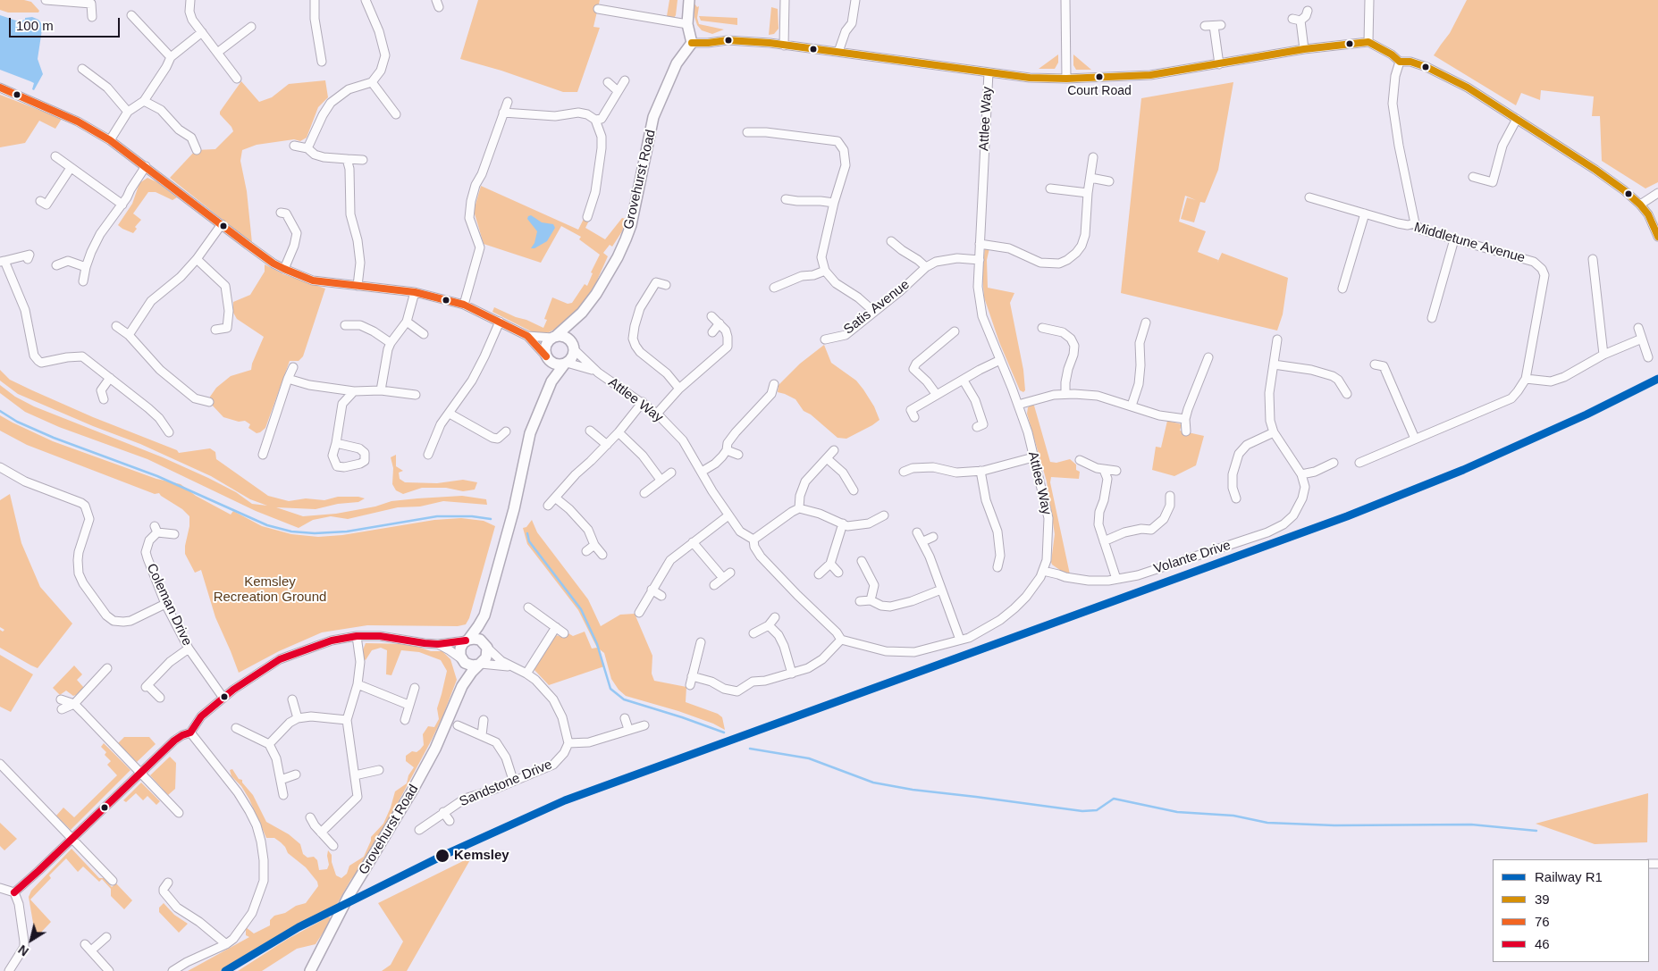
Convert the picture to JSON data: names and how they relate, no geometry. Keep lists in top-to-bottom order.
{
  "streets": {
    "street": [
      "Attlee Way",
      "Grovehurst Road",
      "Middletune Avenue",
      "Satis Avenue",
      "Volante Drive",
      "Coleman Drive",
      "Sandstone Drive"
    ]
  },
  "crossings": [
    ["Attlee Way", "Grovehurst Road"],
    ["Attlee Way", "Satis Avenue"],
    ["Attlee Way", "Volante Drive"]
  ],
  "parks": ["Kemsley Recreation Ground"],
  "places": ["Court Road", "Kemsley"],
  "lines": [
    "transit line 39",
    "transit line 76",
    "rail line R1",
    "transit line 46"
  ],
  "legend": [
    "Railway R1",
    "39",
    "76",
    "46"
  ],
  "scale_bar": "100 m",
  "north": "bottom left"
}
